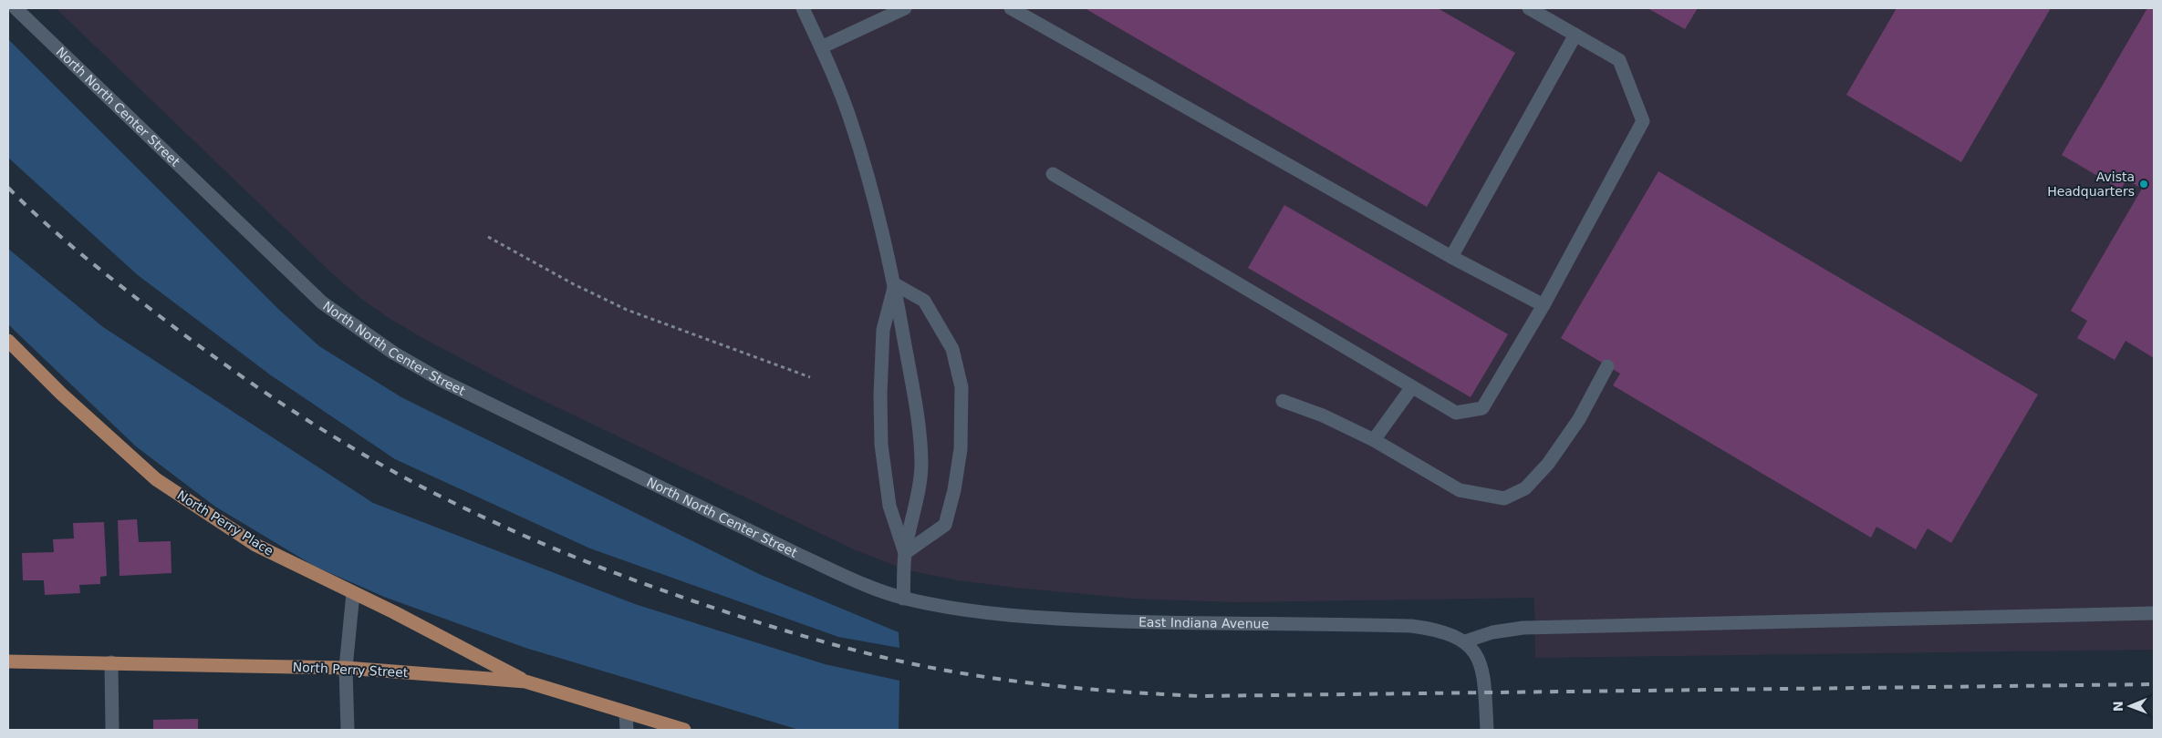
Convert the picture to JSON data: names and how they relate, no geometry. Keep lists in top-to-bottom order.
{
  "streets": {
    "main road": ["North Perry Place", "North Perry Street"],
    "street": ["North North Center Street", "East Indiana Avenue"]
  },
  "crossings": [
    ["North North Center Street", "East Indiana Avenue"],
    ["North Perry Place", "North Perry Street"]
  ],
  "places": ["Avista Headquarters"],
  "north": "left"
}
